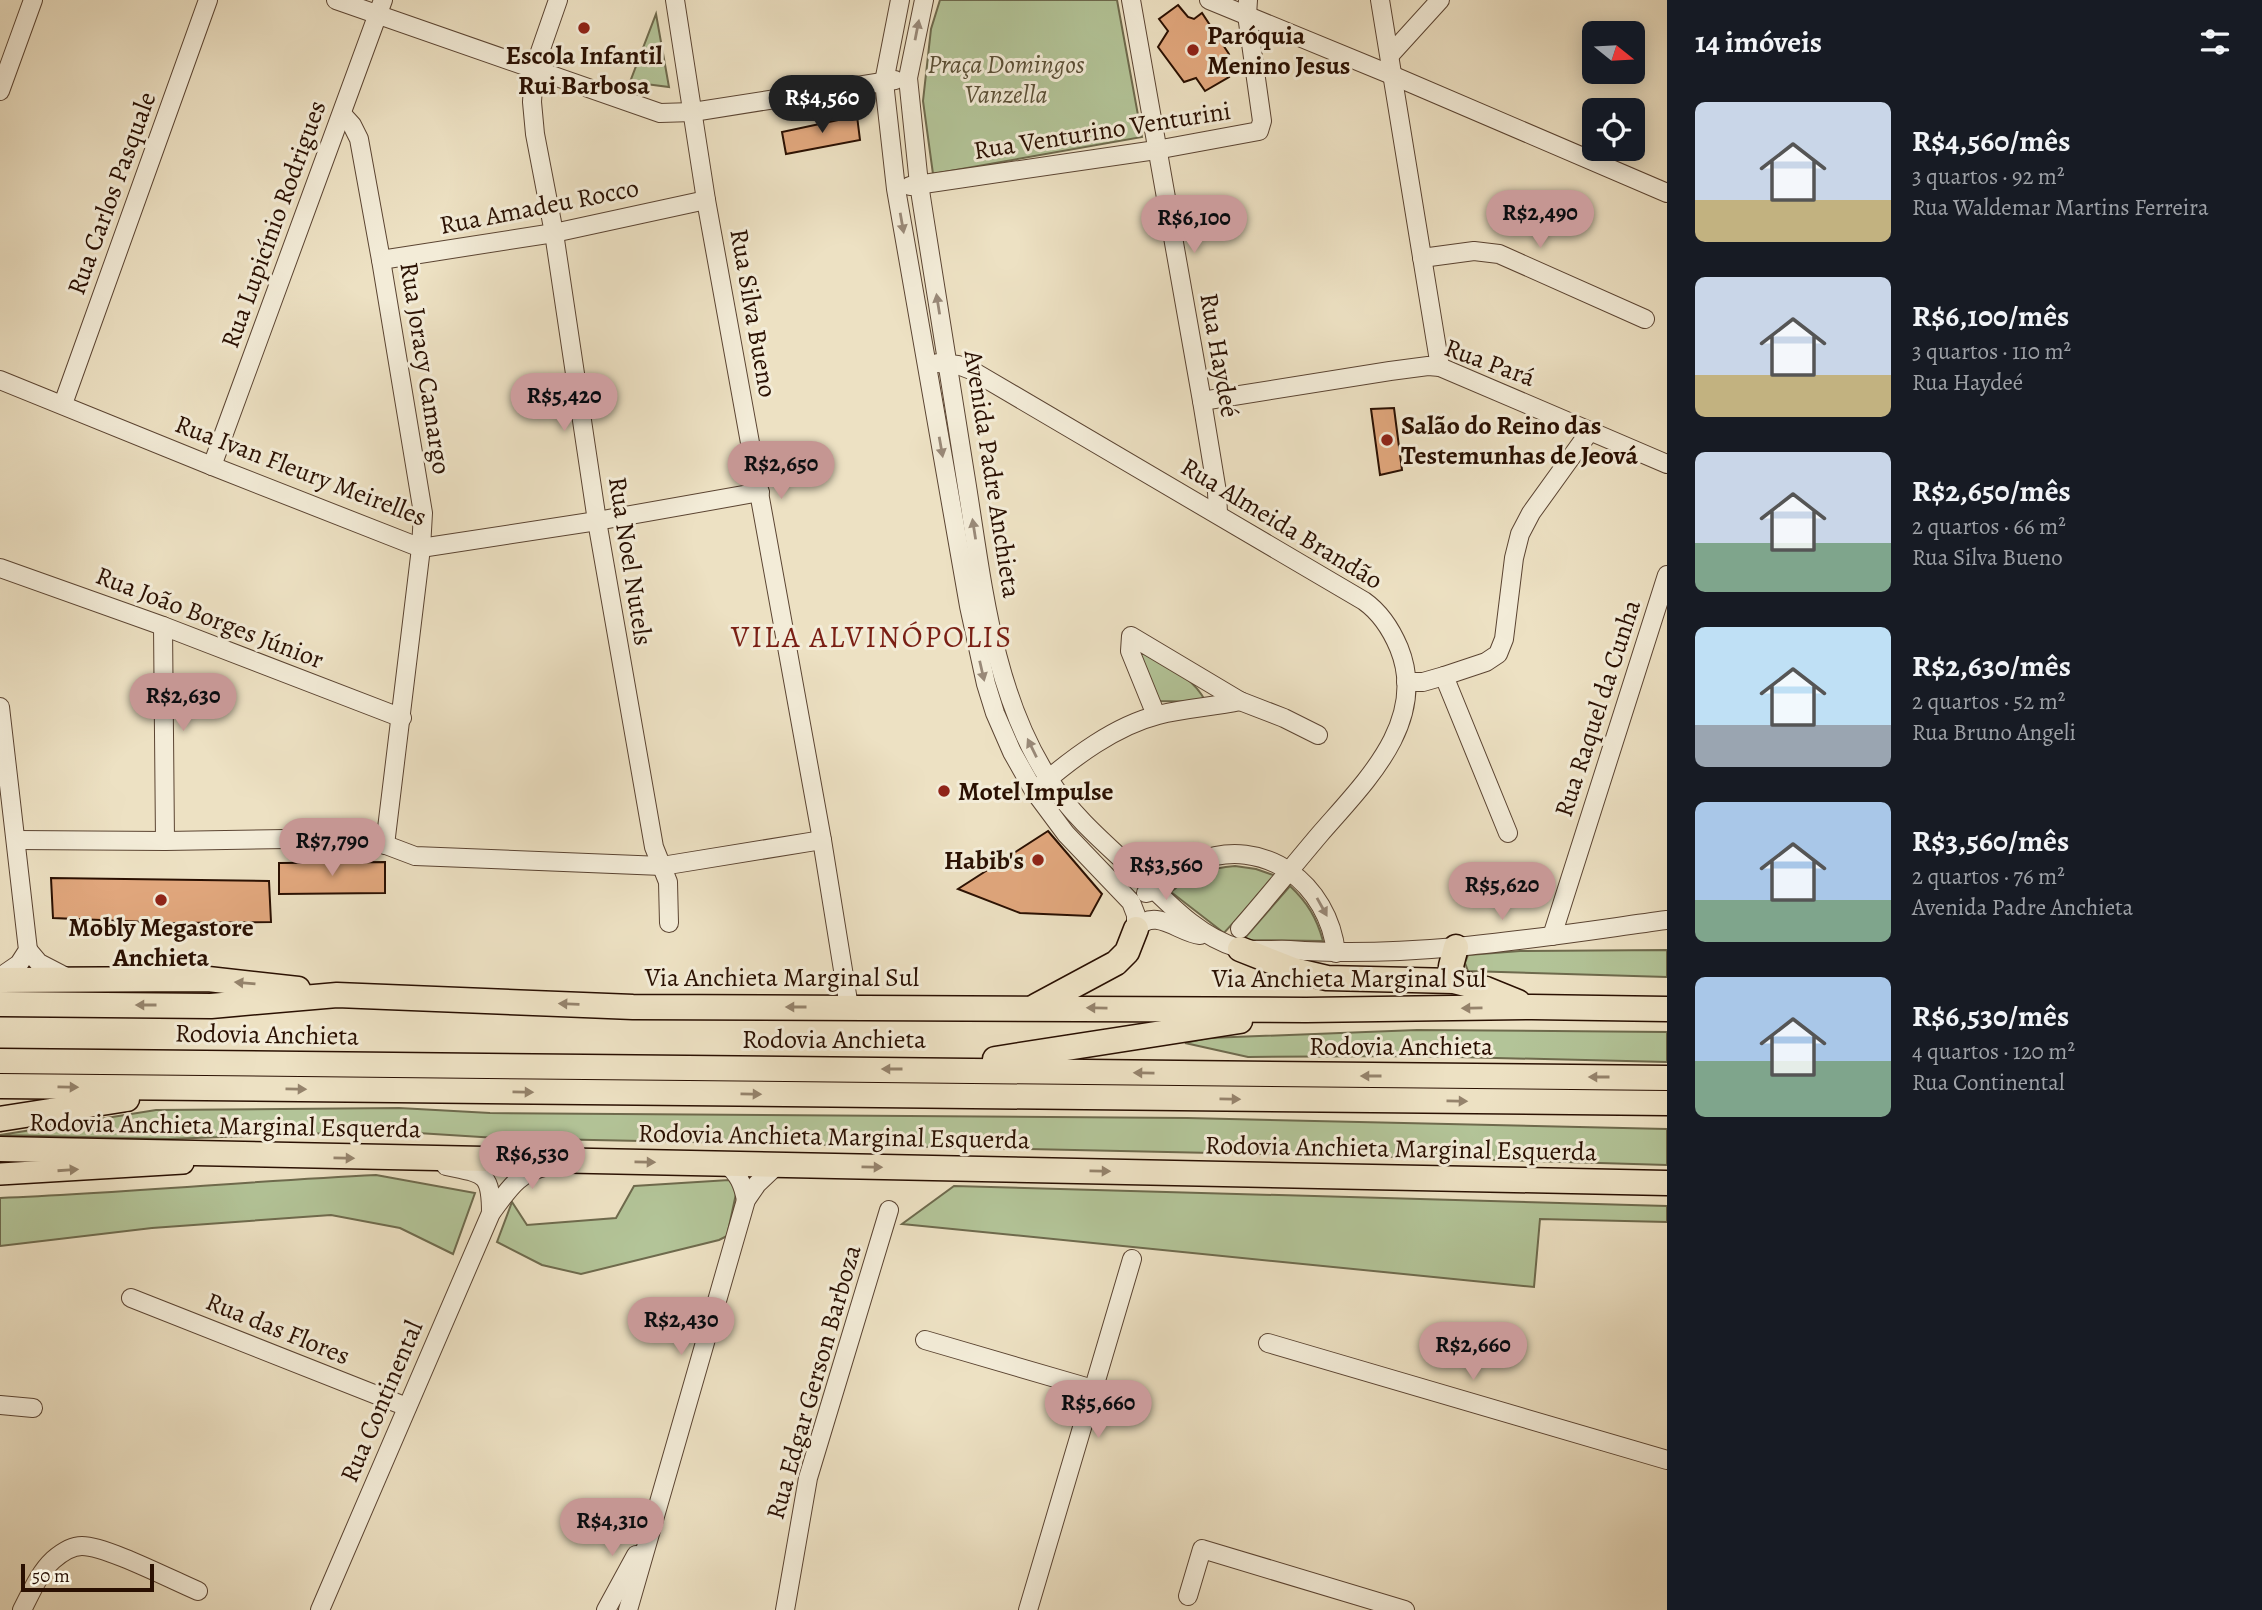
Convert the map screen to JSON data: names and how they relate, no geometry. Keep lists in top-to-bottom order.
{
  "streets": {
    "highway": ["Via Anchieta Marginal Sul", "Rodovia Anchieta", "Rodovia Anchieta Marginal Esquerda"],
    "street": [
      "Rua Venturino Venturini",
      "Rua Carlos Pasquale",
      "Rua Amadeu Rocco",
      "Rua Lupicínio Rodrigues",
      "Rua Silva Bueno",
      "Rua Haydeé",
      "Rua Pará",
      "Rua Joracy Camargo",
      "Rua Ivan Fleury Meirelles",
      "Avenida Padre Anchieta",
      "Rua Almeida Brandão",
      "Rua Noel Nutels",
      "Rua João Borges Júnior",
      "Rua Raquel da Cunha",
      "Rua das Flores",
      "Rua Edgar Gerson Barboza",
      "Rua Continental"
    ]
  },
  "crossings": [
    ["Rua Venturino Venturini", "Rua Haydeé"],
    ["Rua Venturino Venturini", "Avenida Padre Anchieta"],
    ["Rua Carlos Pasquale", "Rua Ivan Fleury Meirelles"],
    ["Rua Amadeu Rocco", "Rua Silva Bueno"],
    ["Rua Amadeu Rocco", "Rua Joracy Camargo"],
    ["Rua Amadeu Rocco", "Rua Noel Nutels"],
    ["Rua Lupicínio Rodrigues", "Rua Joracy Camargo"],
    ["Rua Lupicínio Rodrigues", "Rua Ivan Fleury Meirelles"],
    ["Rua Silva Bueno", "Rua Ivan Fleury Meirelles"],
    ["Rua Silva Bueno", "Via Anchieta Marginal Sul"],
    ["Rua Haydeé", "Rua Pará"],
    ["Rua Haydeé", "Rua Almeida Brandão"],
    ["Rua Joracy Camargo", "Rua Ivan Fleury Meirelles"],
    ["Rua Joracy Camargo", "Rua João Borges Júnior"],
    ["Rua Ivan Fleury Meirelles", "Rua Noel Nutels"],
    ["Avenida Padre Anchieta", "Rua Almeida Brandão"],
    ["Avenida Padre Anchieta", "Rua Raquel da Cunha"],
    ["Rodovia Anchieta Marginal Esquerda", "Rua Continental"],
    ["Rua das Flores", "Rua Continental"]
  ],
  "districts": ["VILA ALVINÓPOLIS"],
  "parks": ["Praça Domingos Vanzella"],
  "places": [
    "Escola Infantil Rui Barbosa",
    "Paróquia Menino Jesus",
    "Salão do Reino das Testemunhas de Jeová",
    "Motel Impulse",
    "Habib's",
    "Mobly Megastore Anchieta"
  ],
  "scale_bar": "50 m",
  "north": "right",
  "page": {
    "heading": "14 imóveis",
    "price": [
      "R$4,560",
      "R$2,490",
      "R$6,100",
      "R$5,420",
      "R$2,650",
      "R$2,630",
      "R$7,790",
      "R$3,560",
      "R$5,620",
      "R$6,530",
      "R$2,430",
      "R$2,660",
      "R$5,660",
      "R$4,310"
    ],
    "list": [
      {
        "name": "R$4,560/mês",
        "note": "3 quartos · 92 m² · Rua Waldemar Martins Ferreira"
      },
      {
        "name": "R$6,100/mês",
        "note": "3 quartos · 110 m² · Rua Haydeé"
      },
      {
        "name": "R$2,650/mês",
        "note": "2 quartos · 66 m² · Rua Silva Bueno"
      },
      {
        "name": "R$2,630/mês",
        "note": "2 quartos · 52 m² · Rua Bruno Angeli"
      },
      {
        "name": "R$3,560/mês",
        "note": "2 quartos · 76 m² · Avenida Padre Anchieta"
      },
      {
        "name": "R$6,530/mês",
        "note": "4 quartos · 120 m² · Rua Continental"
      }
    ],
    "scale": "50 m"
  }
}
